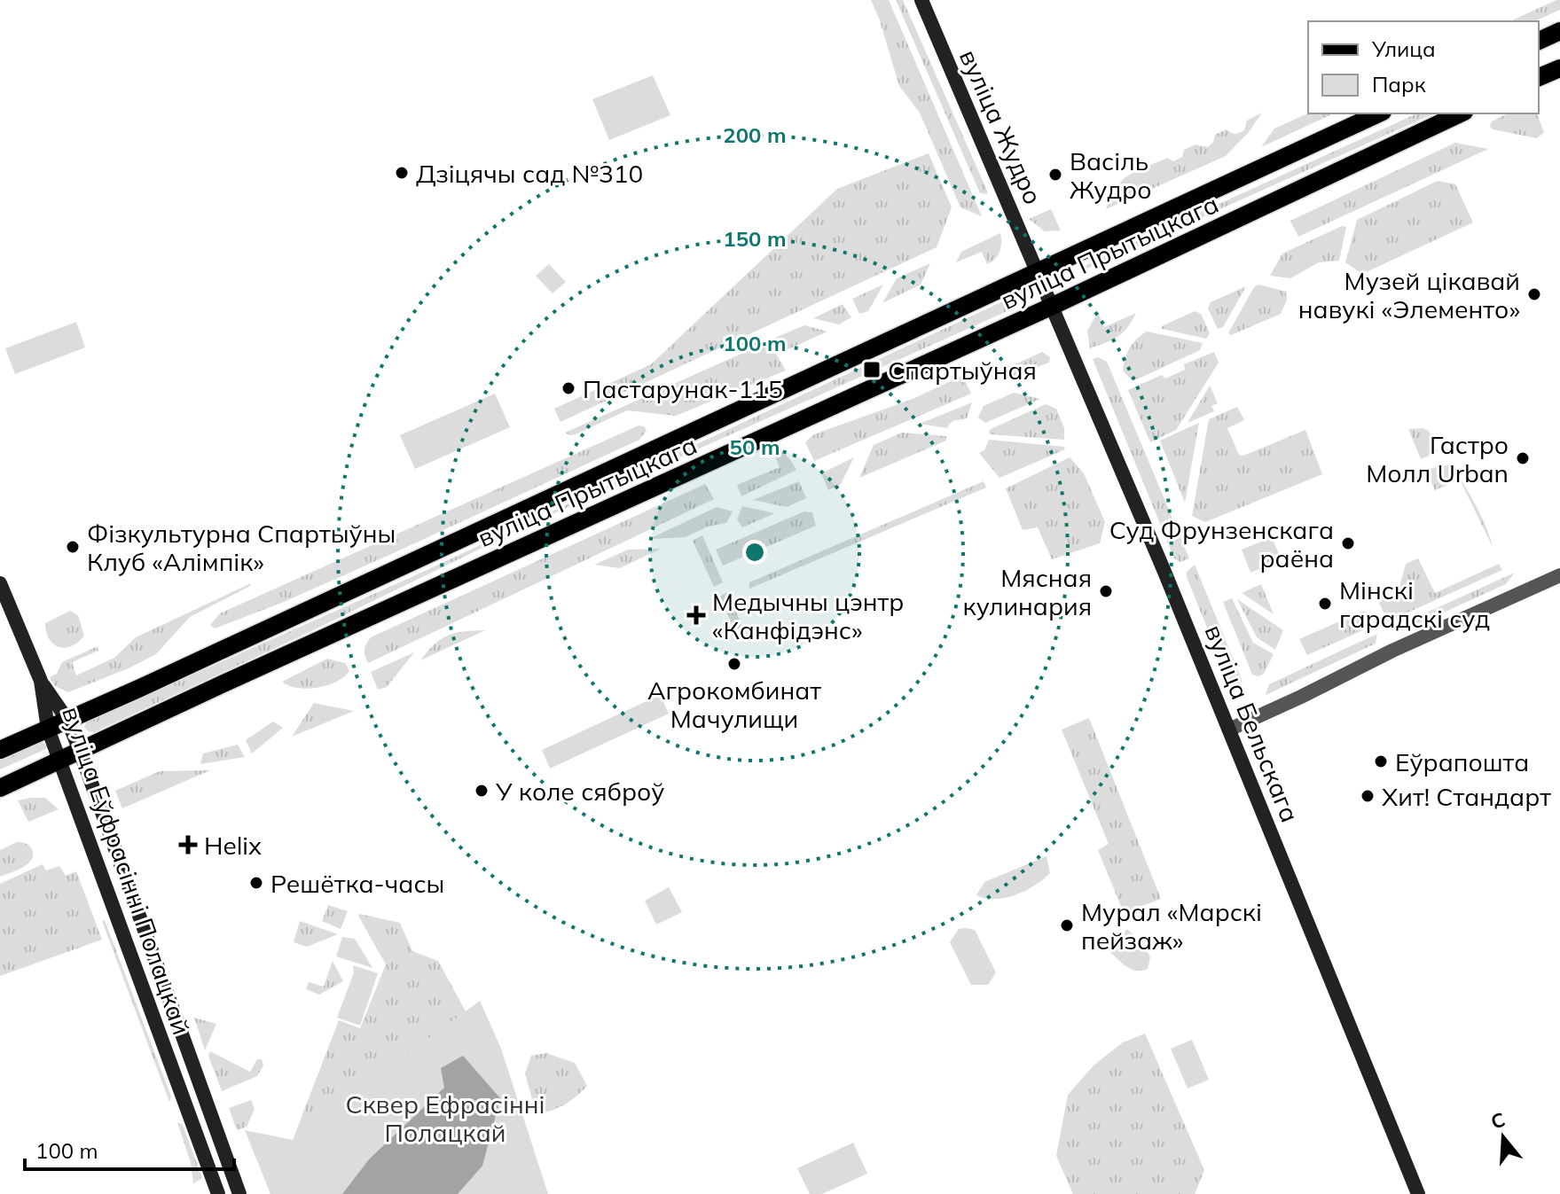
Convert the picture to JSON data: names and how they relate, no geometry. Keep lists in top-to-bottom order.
{
  "streets": {
    "main road": [
      "вуліца Жудро",
      "вуліца Прытыцкага",
      "вуліца Бельскага",
      "вуліца Еўфрасінні Полацкай"
    ]
  },
  "crossings": [
    ["вуліца Жудро", "вуліца Прытыцкага"],
    ["вуліца Жудро", "вуліца Бельскага"],
    ["вуліца Прытыцкага", "вуліца Бельскага"],
    ["вуліца Прытыцкага", "вуліца Еўфрасінні Полацкай"]
  ],
  "parks": ["Сквер Ефрасінні Полацкай"],
  "places": {
    "other": [
      "Дзіцячы сад №310",
      "Васіль Жудро",
      "Музей цікавай навукі «Элементо»",
      "Пастарунак-115",
      "Гастро Молл Urban",
      "Суд Фрунзенскага раёна",
      "Фізкультурна Спартыўны Клуб «Алімпік»",
      "Мясная кулинария",
      "Мінскі гарадскі суд",
      "Агрокомбинат Мачулищи",
      "Еўрапошта",
      "У коле сяброў",
      "Хит! Стандарт",
      "Решётка-часы",
      "Мурал «Марскі пейзаж»"
    ],
    "transit": ["Спартыўная"],
    "health": ["Медычны цэнтр «Канфідэнс»", "Helix"]
  },
  "legend": ["Улица", "Парк"],
  "scale_bar": "100 m",
  "north": "top",
  "rings": [
    "200 m",
    "150 m",
    "100 m",
    "50 m"
  ]
}
